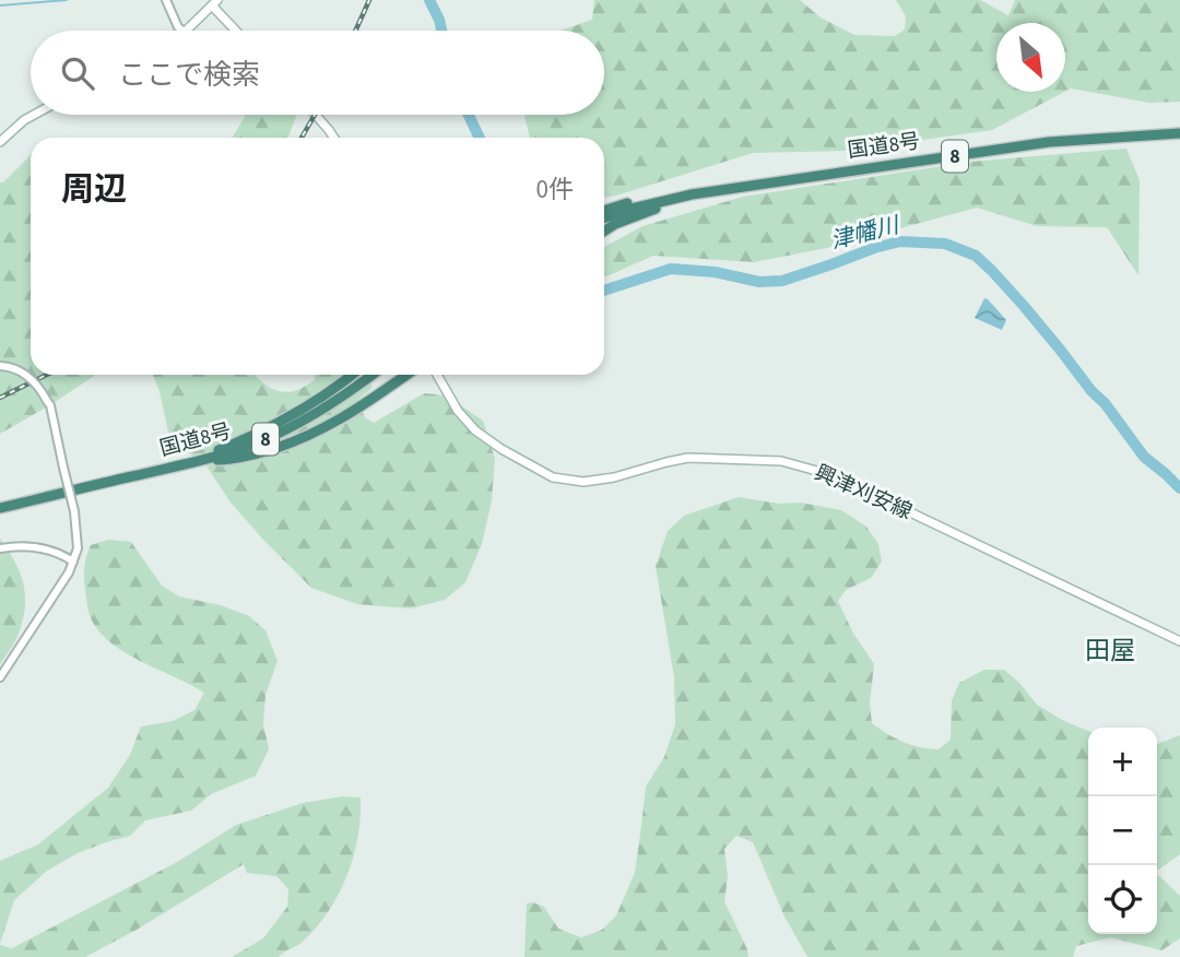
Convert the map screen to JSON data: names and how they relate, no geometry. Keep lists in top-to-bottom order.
{
  "streets": {
    "highway": ["国道8号", "8"],
    "main road": ["興津刈安線"]
  },
  "crossings": [
    ["国道8号", "8"]
  ],
  "districts": ["田屋"],
  "water": ["津幡川"],
  "north": "bottom right",
  "page": {
    "search": "ここで検索",
    "heading": ["周辺", "0件"],
    "map_buttons": ["+", "−"]
  }
}
